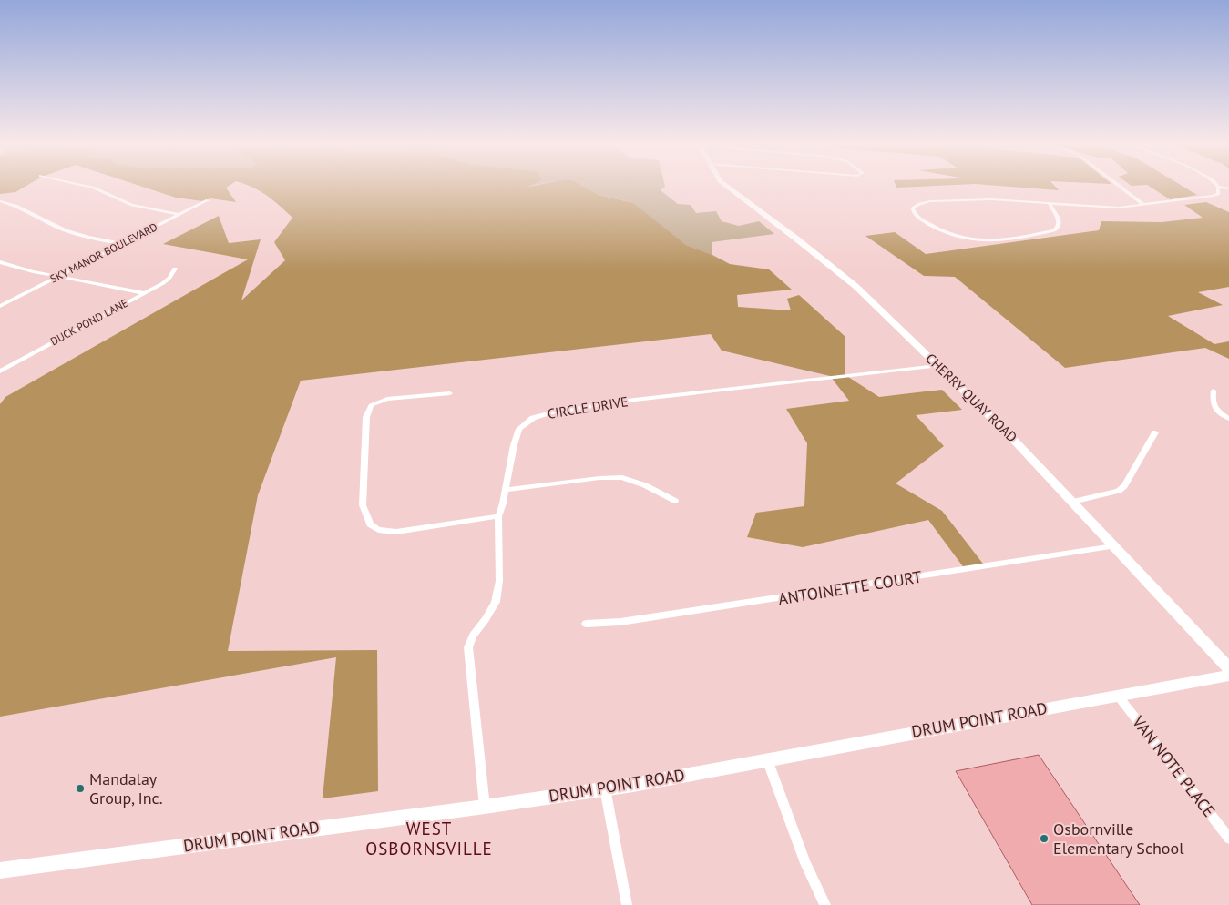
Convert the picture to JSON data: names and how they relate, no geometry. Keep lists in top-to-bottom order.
{
  "streets": {
    "street": [
      "SKY MANOR BOULEVARD",
      "DUCK POND LANE",
      "CHERRY QUAY ROAD",
      "CIRCLE DRIVE",
      "ANTOINETTE COURT",
      "DRUM POINT ROAD",
      "VAN NOTE PLACE"
    ]
  },
  "crossings": [
    ["CHERRY QUAY ROAD", "CIRCLE DRIVE"],
    ["CHERRY QUAY ROAD", "ANTOINETTE COURT"],
    ["CIRCLE DRIVE", "DRUM POINT ROAD"],
    ["DRUM POINT ROAD", "VAN NOTE PLACE"]
  ],
  "districts": ["WEST OSBORNSVILLE"],
  "places": ["Mandalay Group, Inc.", "Osbornville Elementary School"]
}
